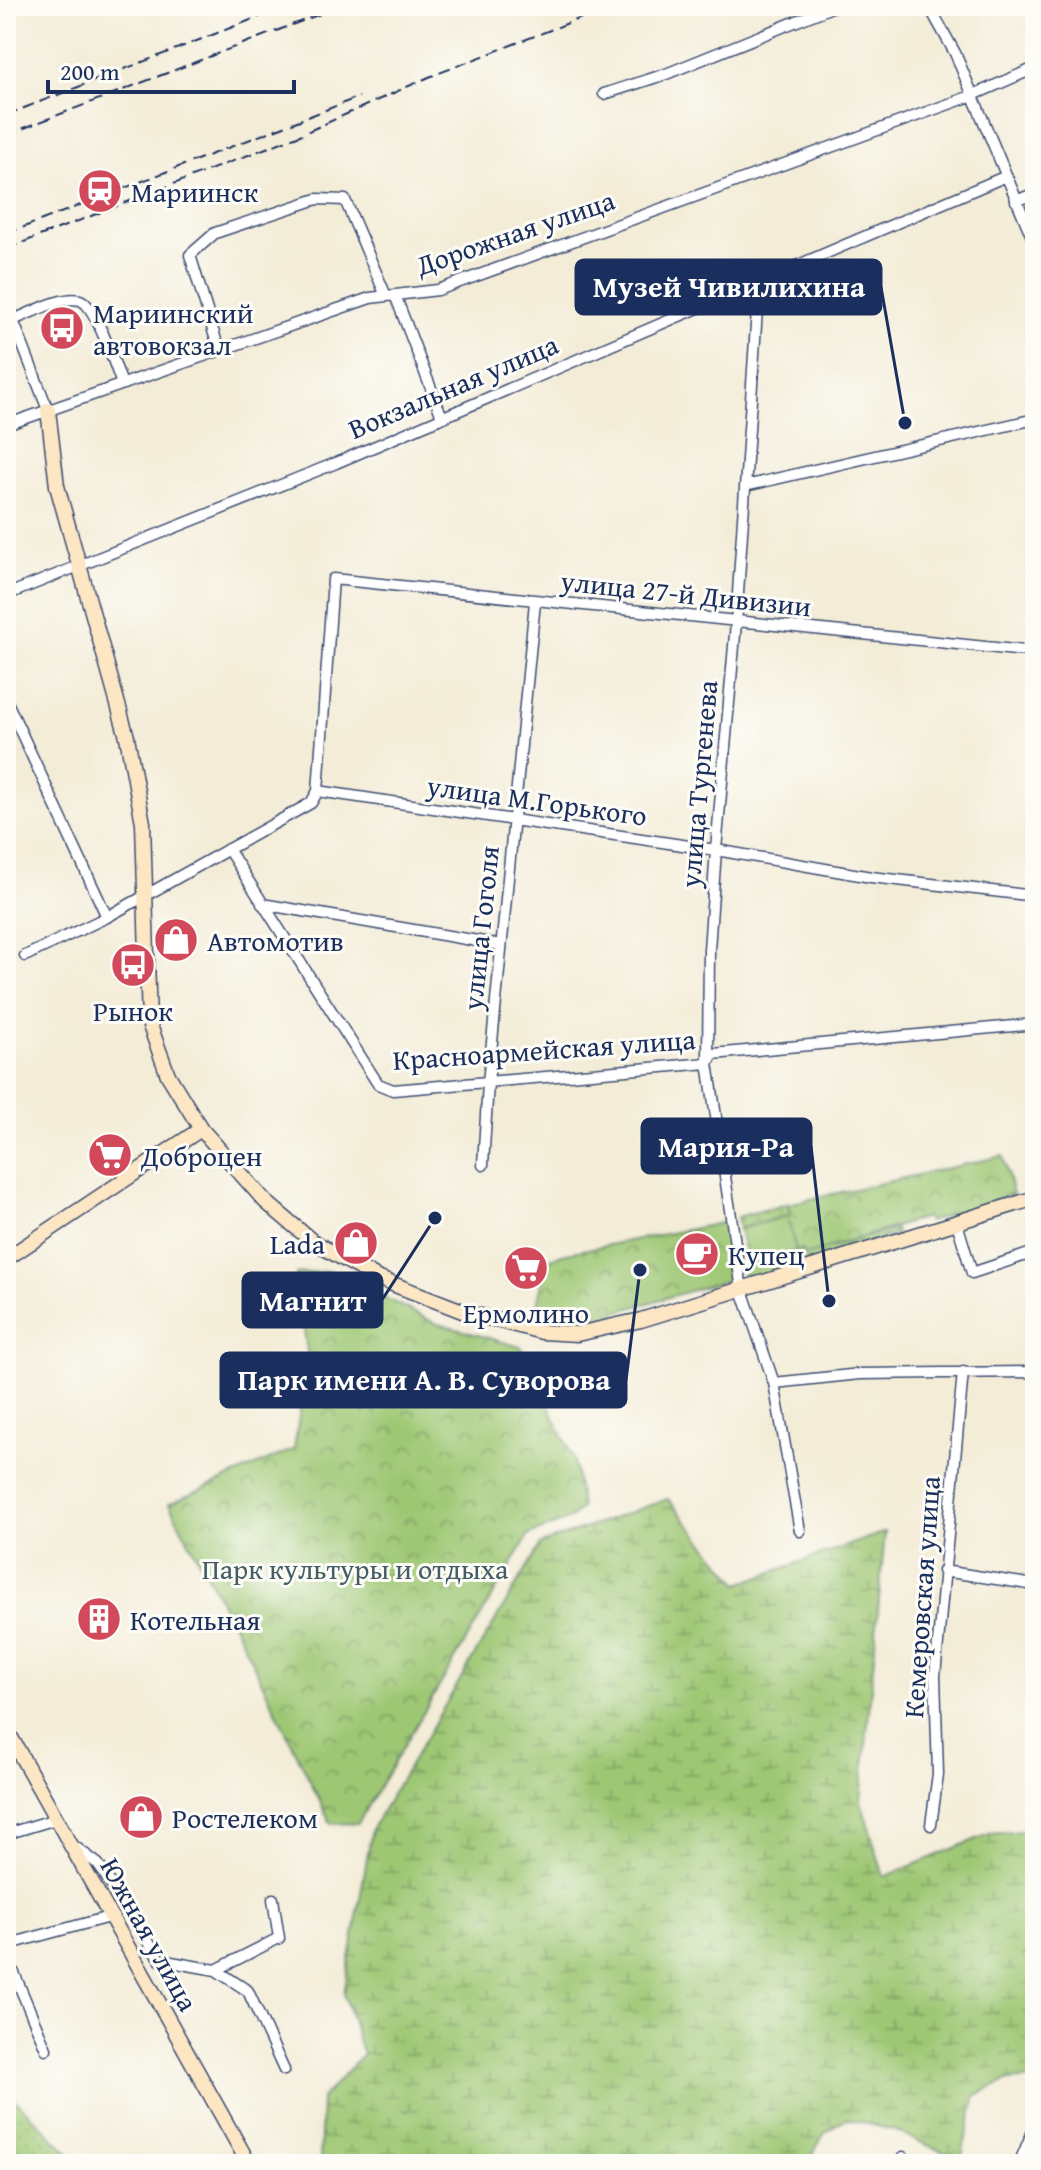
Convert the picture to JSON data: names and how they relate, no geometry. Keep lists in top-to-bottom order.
{
  "streets": {
    "main road": ["Южная улица"],
    "street": [
      "Дорожная улица",
      "Вокзальная улица",
      "улица 27-й Дивизии",
      "улица Тургенева",
      "улица М.Горького",
      "улица Гоголя",
      "Красноармейская улица",
      "Кемеровская улица"
    ]
  },
  "crossings": [
    ["Вокзальная улица", "улица Тургенева"],
    ["улица 27-й Дивизии", "улица Тургенева"],
    ["улица 27-й Дивизии", "улица М.Горького"],
    ["улица 27-й Дивизии", "улица Гоголя"],
    ["улица Тургенева", "улица М.Горького"],
    ["улица Тургенева", "Красноармейская улица"],
    ["улица М.Горького", "улица Гоголя"],
    ["улица Гоголя", "Красноармейская улица"]
  ],
  "parks": ["Парк культуры и отдыха"],
  "places": {
    "station": ["Мариинск"],
    "bus stop": ["Мариинский автовокзал", "Рынок"],
    "other": [
      "Музей Чивилихина",
      "Магнит",
      "Парк имени А. В. Суворова",
      "Мария-Ра"
    ],
    "shop": ["Автомотив", "Lada", "Ростелеком"],
    "supermarket": ["Доброцен", "Ермолино"],
    "cafe": ["Купец"],
    "building": ["Котельная"]
  },
  "scale_bar": "200 m"
}
